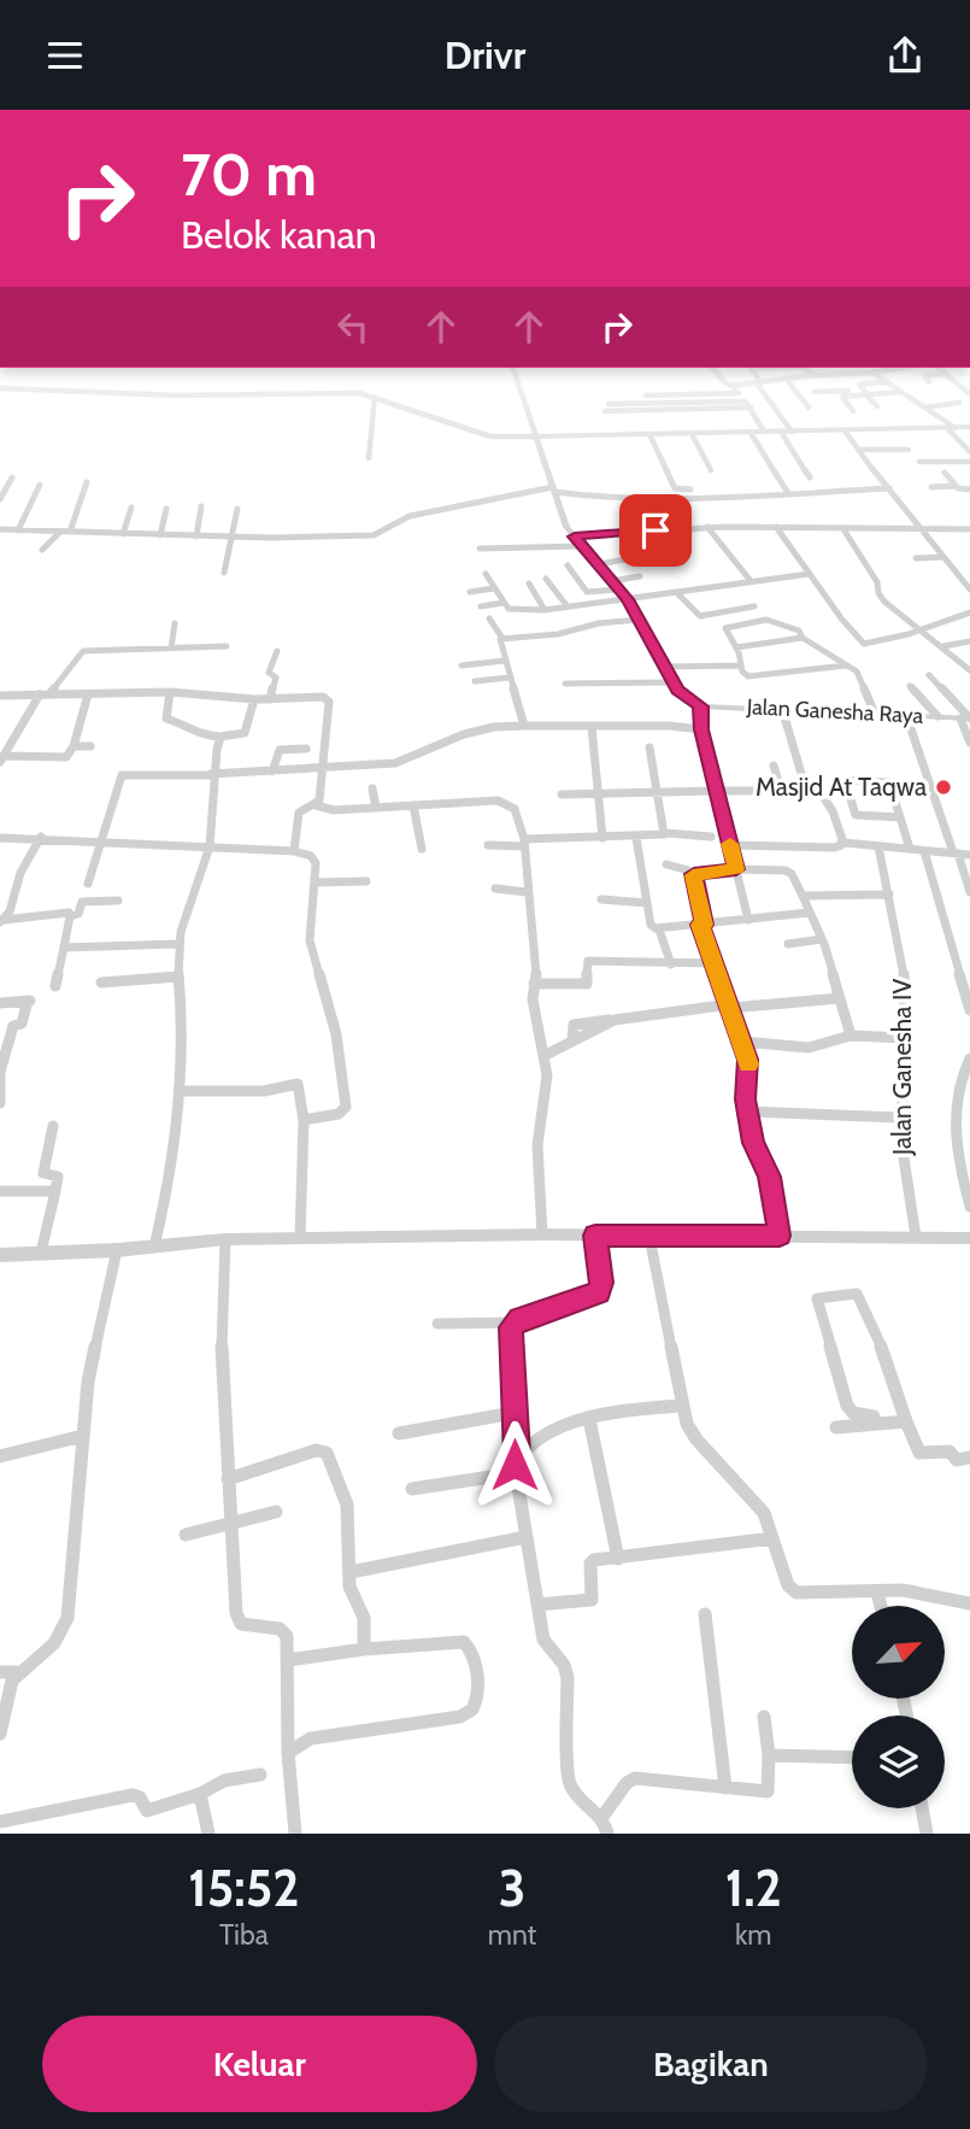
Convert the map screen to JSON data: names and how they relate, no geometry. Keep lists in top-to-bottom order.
{
  "streets": {
    "street": ["Jalan Ganesha Raya", "Jalan Ganesha IV"]
  },
  "places": ["Masjid At Taqwa"],
  "north": "top right",
  "page": {
    "header": "Drivr",
    "turn": ["70 m", "Belok kanan"],
    "eta": [
      "15:52",
      "Tiba",
      "3",
      "mnt",
      "1.2",
      "km"
    ],
    "buttons": ["Keluar", "Bagikan"]
  }
}
